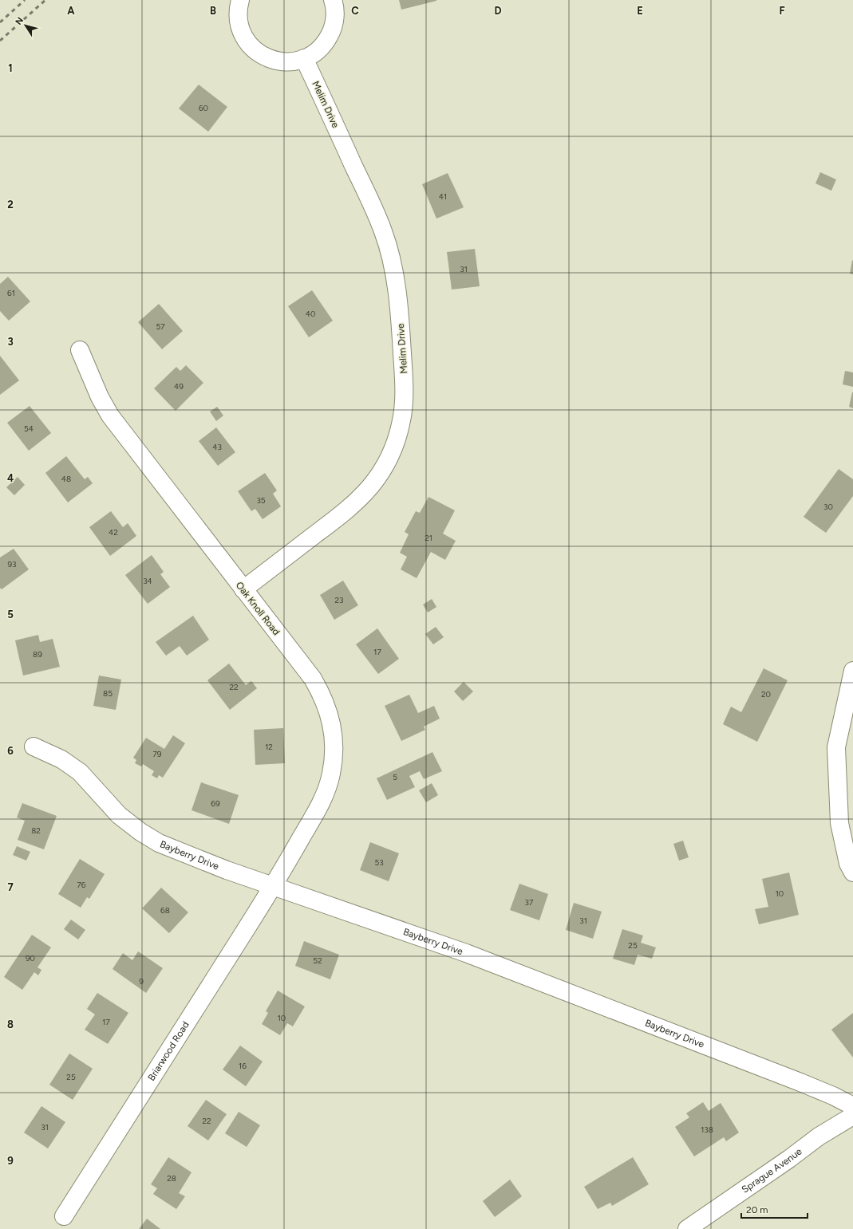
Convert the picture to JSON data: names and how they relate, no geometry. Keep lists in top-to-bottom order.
{
  "streets": {
    "street": [
      "Melim Drive",
      "Oak Knoll Road",
      "Bayberry Drive",
      "Briarwood Road",
      "Sprague Avenue"
    ]
  },
  "crossings": [
    ["Melim Drive", "Oak Knoll Road"],
    ["Oak Knoll Road", "Bayberry Drive"],
    ["Oak Knoll Road", "Briarwood Road"],
    ["Bayberry Drive", "Briarwood Road"]
  ],
  "house_numbers": [
    "60",
    "41",
    "31",
    "61",
    "40",
    "57",
    "49",
    "54",
    "43",
    "48",
    "35",
    "30",
    "42",
    "21",
    "93",
    "34",
    "23",
    "17",
    "89",
    "22",
    "85",
    "20",
    "12",
    "79",
    "5",
    "69",
    "82",
    "53",
    "76",
    "10",
    "37",
    "68",
    "31",
    "25",
    "90",
    "52",
    "9",
    "10",
    "17",
    "16",
    "25",
    "22",
    "31",
    "138",
    "28"
  ],
  "scale_bar": "20 m",
  "north": "top left",
  "grid": {
    "columns": [
      "A",
      "B",
      "C",
      "D",
      "E",
      "F"
    ],
    "rows": [
      "1",
      "2",
      "3",
      "4",
      "5",
      "6",
      "7",
      "8",
      "9"
    ]
  }
}
